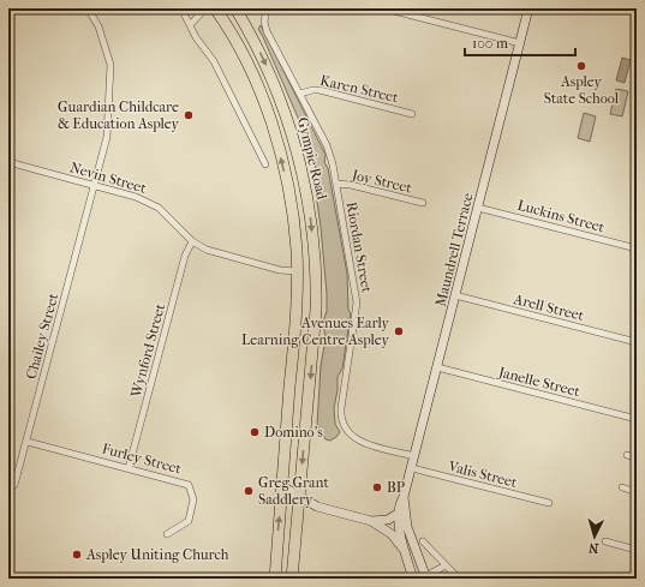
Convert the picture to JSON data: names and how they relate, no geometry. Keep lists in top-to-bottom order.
{
  "streets": {
    "highway": ["Gympie Road"],
    "main road": ["Maundrell Terrace"],
    "street": [
      "Karen Street",
      "Nevin Street",
      "Joy Street",
      "Luckins Street",
      "Riordan Street",
      "Arell Street",
      "Chailey Street",
      "Wynford Street",
      "Janelle Street",
      "Furley Street",
      "Valis Street"
    ]
  },
  "crossings": [
    ["Karen Street", "Riordan Street"],
    ["Gympie Road", "Nevin Street"],
    ["Nevin Street", "Chailey Street"],
    ["Nevin Street", "Wynford Street"],
    ["Joy Street", "Riordan Street"],
    ["Luckins Street", "Maundrell Terrace"],
    ["Riordan Street", "Maundrell Terrace"],
    ["Maundrell Terrace", "Arell Street"],
    ["Maundrell Terrace", "Janelle Street"],
    ["Maundrell Terrace", "Valis Street"],
    ["Chailey Street", "Furley Street"],
    ["Wynford Street", "Furley Street"]
  ],
  "places": [
    "Aspley State School",
    "Guardian Childcare & Education Aspley",
    "Avenues Early Learning Centre Aspley",
    "Domino's",
    "BP",
    "Greg Grant Saddlery",
    "Aspley Uniting Church"
  ],
  "scale_bar": "100 m",
  "north": "bottom"
}
